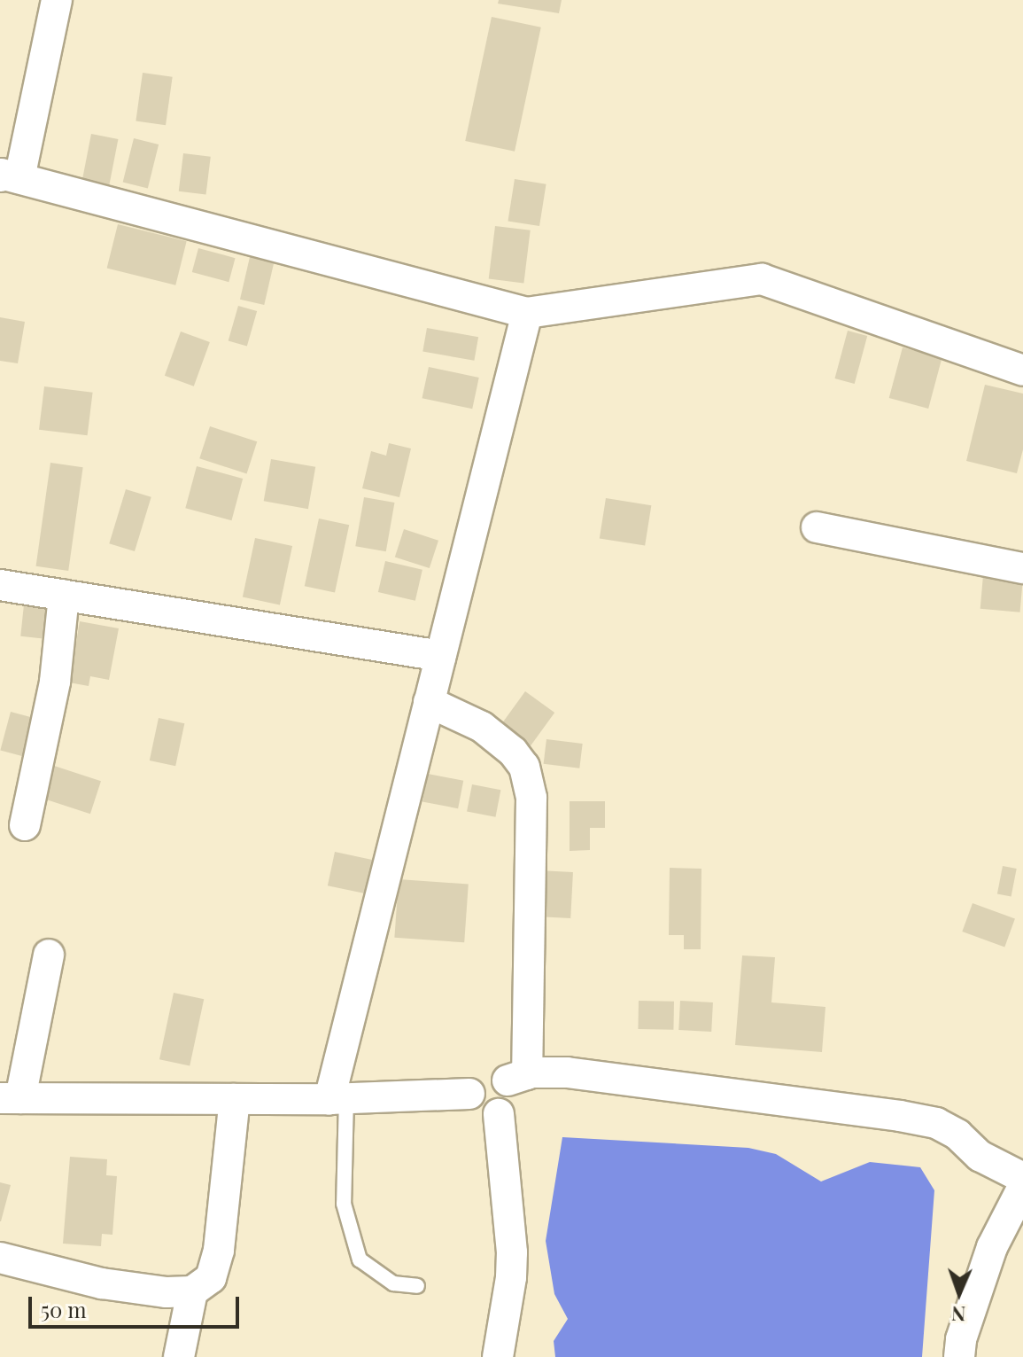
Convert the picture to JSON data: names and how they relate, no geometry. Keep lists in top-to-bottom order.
{
  "scale_bar": "50 m",
  "north": "bottom"
}
